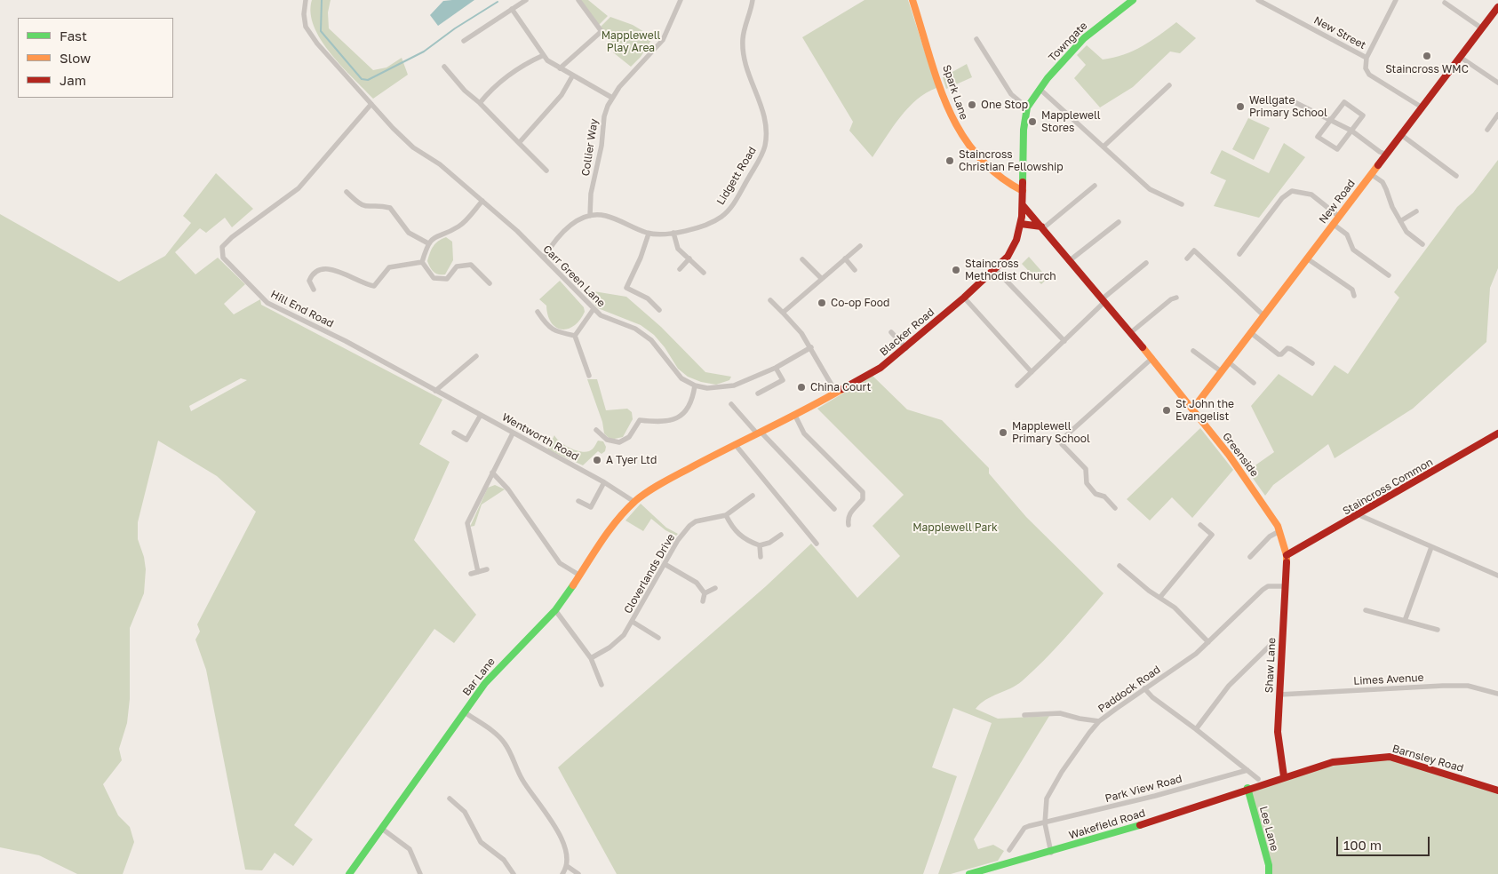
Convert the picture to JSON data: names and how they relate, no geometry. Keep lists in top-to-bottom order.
{
  "streets": {
    "main road": [
      "Towngate",
      "Spark Lane",
      "New Road",
      "Blacker Road",
      "Greenside",
      "Staincross Common",
      "Shaw Lane",
      "Bar Lane",
      "Barnsley Road",
      "Wakefield Road",
      "Lee Lane"
    ],
    "street": [
      "New Street",
      "Collier Way",
      "Lidgett Road",
      "Carr Green Lane",
      "Hill End Road",
      "Wentworth Road",
      "Cloverlands Drive",
      "Limes Avenue",
      "Paddock Road",
      "Park View Road"
    ]
  },
  "crossings": [
    ["New Street", "New Road"],
    ["Towngate", "Spark Lane"],
    ["Towngate", "Blacker Road"],
    ["Towngate", "Greenside"],
    ["Collier Way", "Lidgett Road"],
    ["New Road", "Greenside"],
    ["Carr Green Lane", "Hill End Road"],
    ["Hill End Road", "Wentworth Road"],
    ["Blacker Road", "Wentworth Road"],
    ["Blacker Road", "Greenside"],
    ["Blacker Road", "Bar Lane"],
    ["Wentworth Road", "Bar Lane"],
    ["Greenside", "Staincross Common"],
    ["Greenside", "Shaw Lane"],
    ["Staincross Common", "Shaw Lane"],
    ["Shaw Lane", "Limes Avenue"],
    ["Shaw Lane", "Paddock Road"],
    ["Shaw Lane", "Barnsley Road"],
    ["Paddock Road", "Park View Road"],
    ["Paddock Road", "Wakefield Road"],
    ["Barnsley Road", "Wakefield Road"],
    ["Barnsley Road", "Lee Lane"],
    ["Wakefield Road", "Lee Lane"]
  ],
  "parks": ["Mapplewell Play Area", "Mapplewell Park"],
  "places": [
    "Staincross WMC",
    "One Stop",
    "Wellgate Primary School",
    "Mapplewell Stores",
    "Staincross Christian Fellowship",
    "Staincross Methodist Church",
    "Co-op Food",
    "China Court",
    "St John the Evangelist",
    "Mapplewell Primary School",
    "A Tyer Ltd"
  ],
  "legend": ["Fast", "Slow", "Jam"],
  "scale_bar": "100 m"
}
